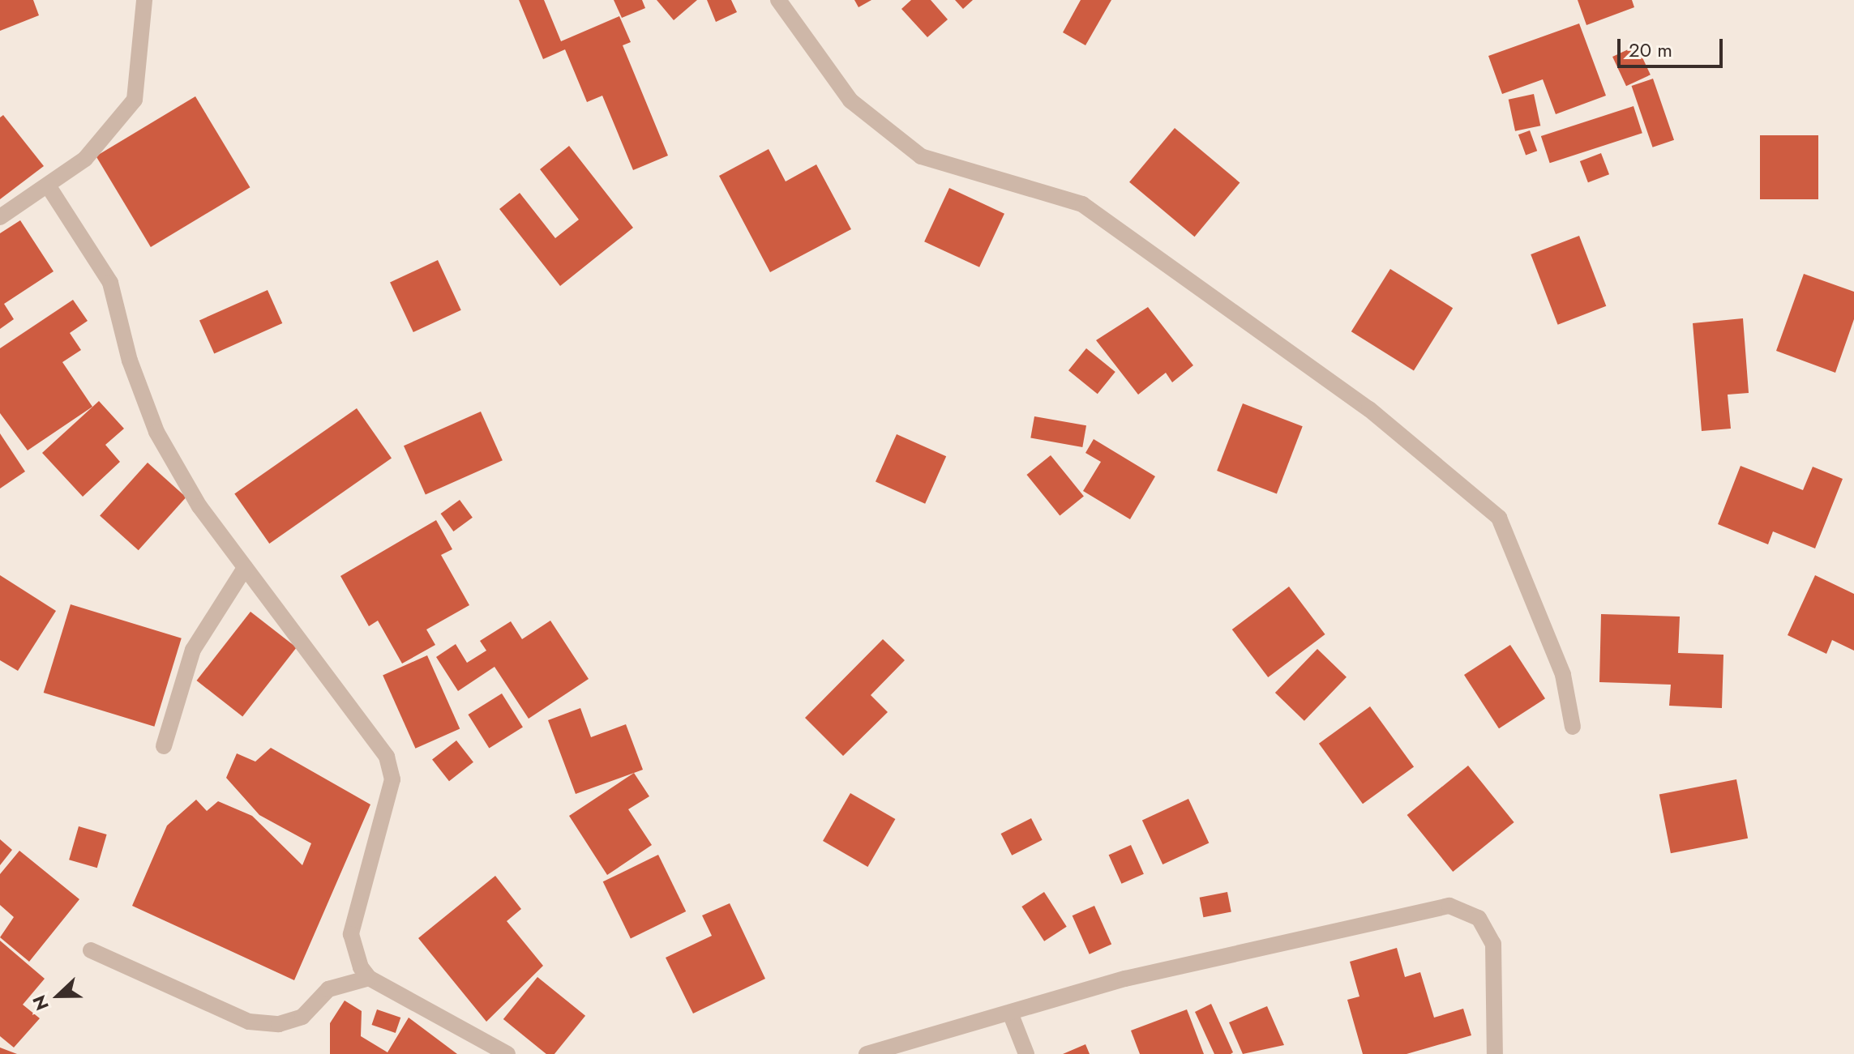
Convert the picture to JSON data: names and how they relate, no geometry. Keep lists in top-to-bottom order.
{
  "scale_bar": "20 m",
  "north": "left"
}
